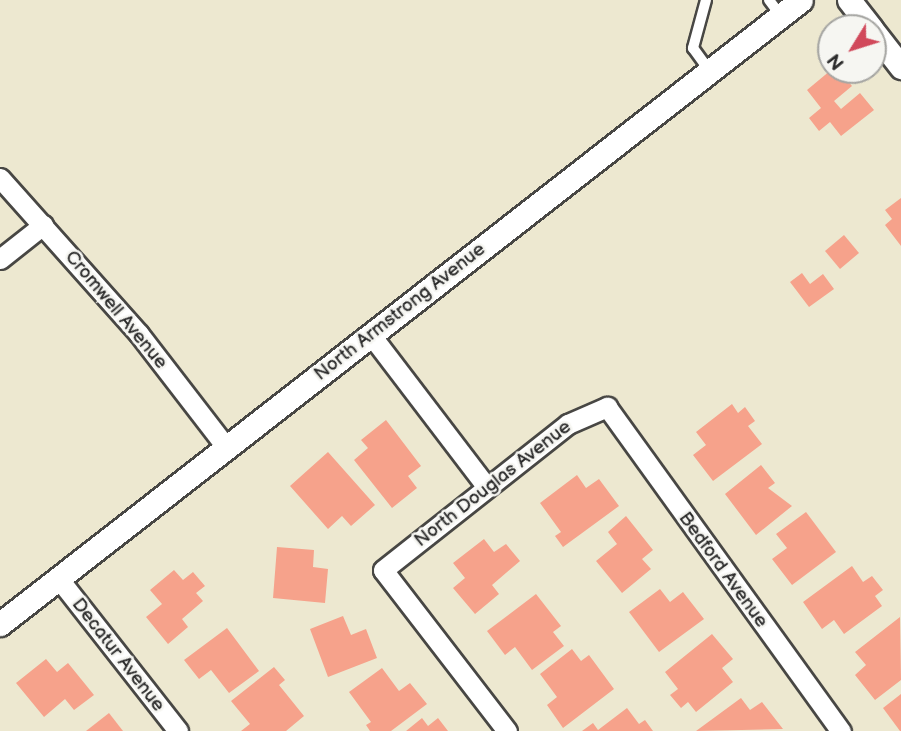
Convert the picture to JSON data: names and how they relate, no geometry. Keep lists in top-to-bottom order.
{
  "streets": {
    "street": [
      "Cromwell Avenue",
      "North Armstrong Avenue",
      "North Douglas Avenue",
      "Bedford Avenue",
      "Decatur Avenue"
    ]
  },
  "crossings": [
    ["Cromwell Avenue", "North Armstrong Avenue"],
    ["North Armstrong Avenue", "Decatur Avenue"],
    ["North Douglas Avenue", "Bedford Avenue"]
  ],
  "north": "bottom left"
}
